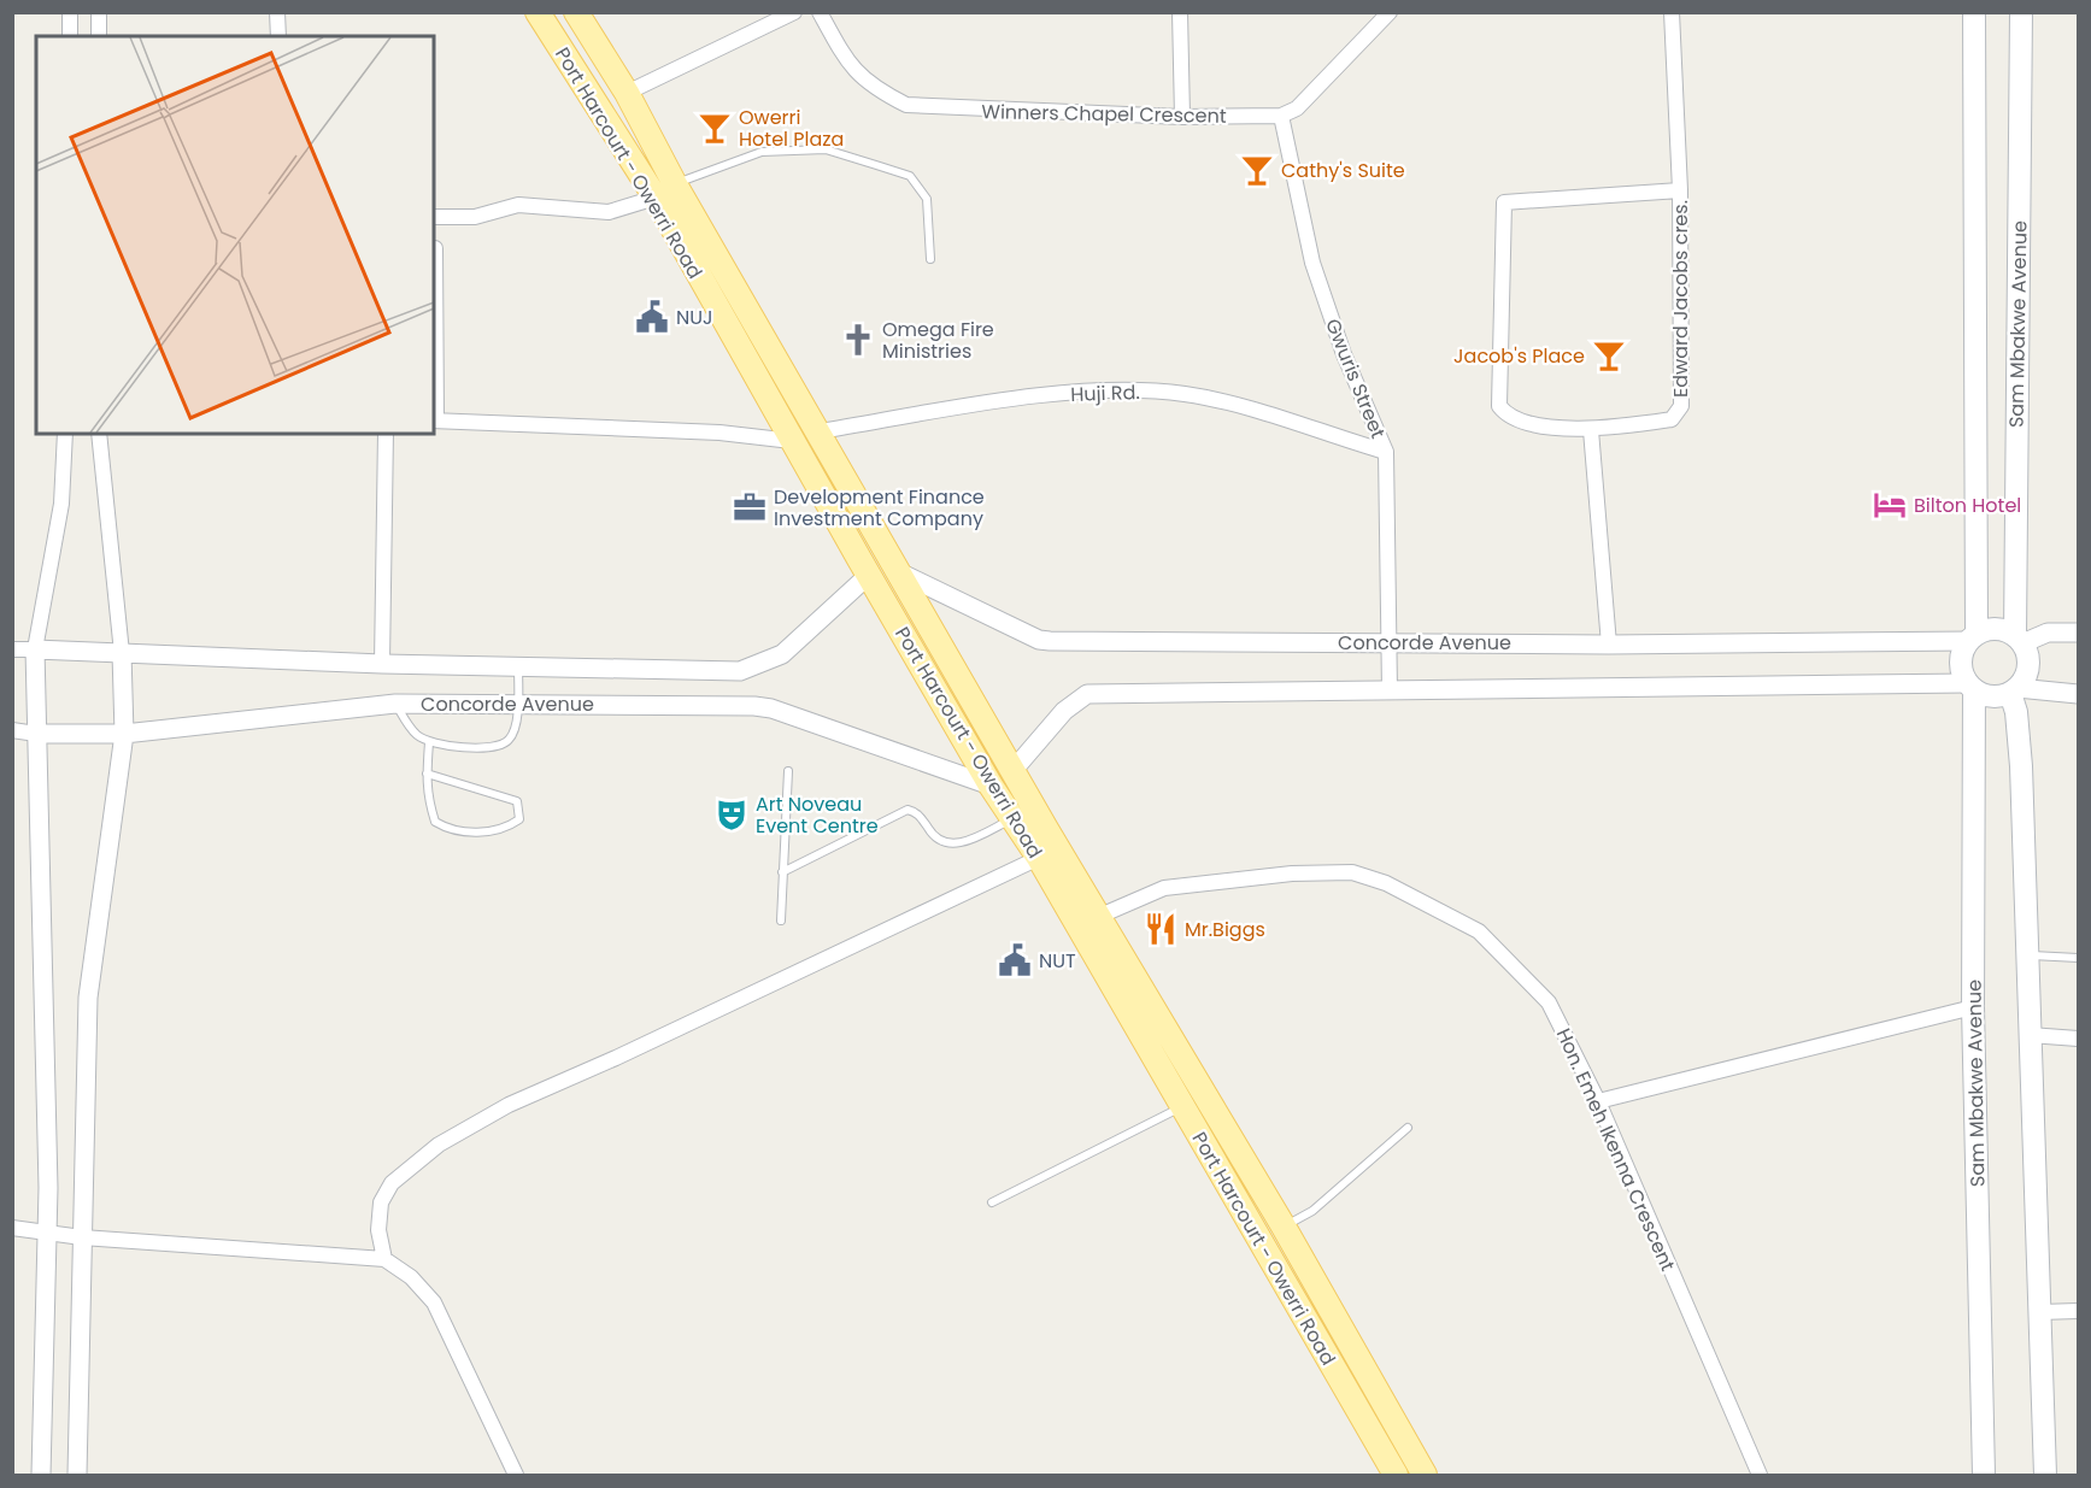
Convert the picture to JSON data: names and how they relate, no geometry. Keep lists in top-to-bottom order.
{
  "streets": {
    "main road": ["Port Harcourt - Owerri Road", "Sam Mbakwe Avenue"],
    "street": [
      "Winners Chapel Crescent",
      "Edward Jacobs cres.",
      "Gwuris Street",
      "Huji Rd.",
      "Concorde Avenue",
      "Hon. Emeh Ikenna Crescent"
    ]
  },
  "crossings": [
    ["Winners Chapel Crescent", "Gwuris Street"],
    ["Port Harcourt - Owerri Road", "Huji Rd."],
    ["Port Harcourt - Owerri Road", "Concorde Avenue"],
    ["Port Harcourt - Owerri Road", "Hon. Emeh Ikenna Crescent"],
    ["Sam Mbakwe Avenue", "Concorde Avenue"],
    ["Gwuris Street", "Huji Rd."],
    ["Gwuris Street", "Concorde Avenue"]
  ],
  "places": {
    "bar": ["Owerri Hotel Plaza", "Cathy's Suite", "Jacob's Place"],
    "public building": ["NUJ", "NUT"],
    "church": ["Omega Fire Ministries"],
    "hotel": ["Bilton Hotel"],
    "office": ["Development Finance Investment Company"],
    "theatre": ["Art Noveau Event Centre"],
    "restaurant": ["Mr.Biggs"]
  }
}
